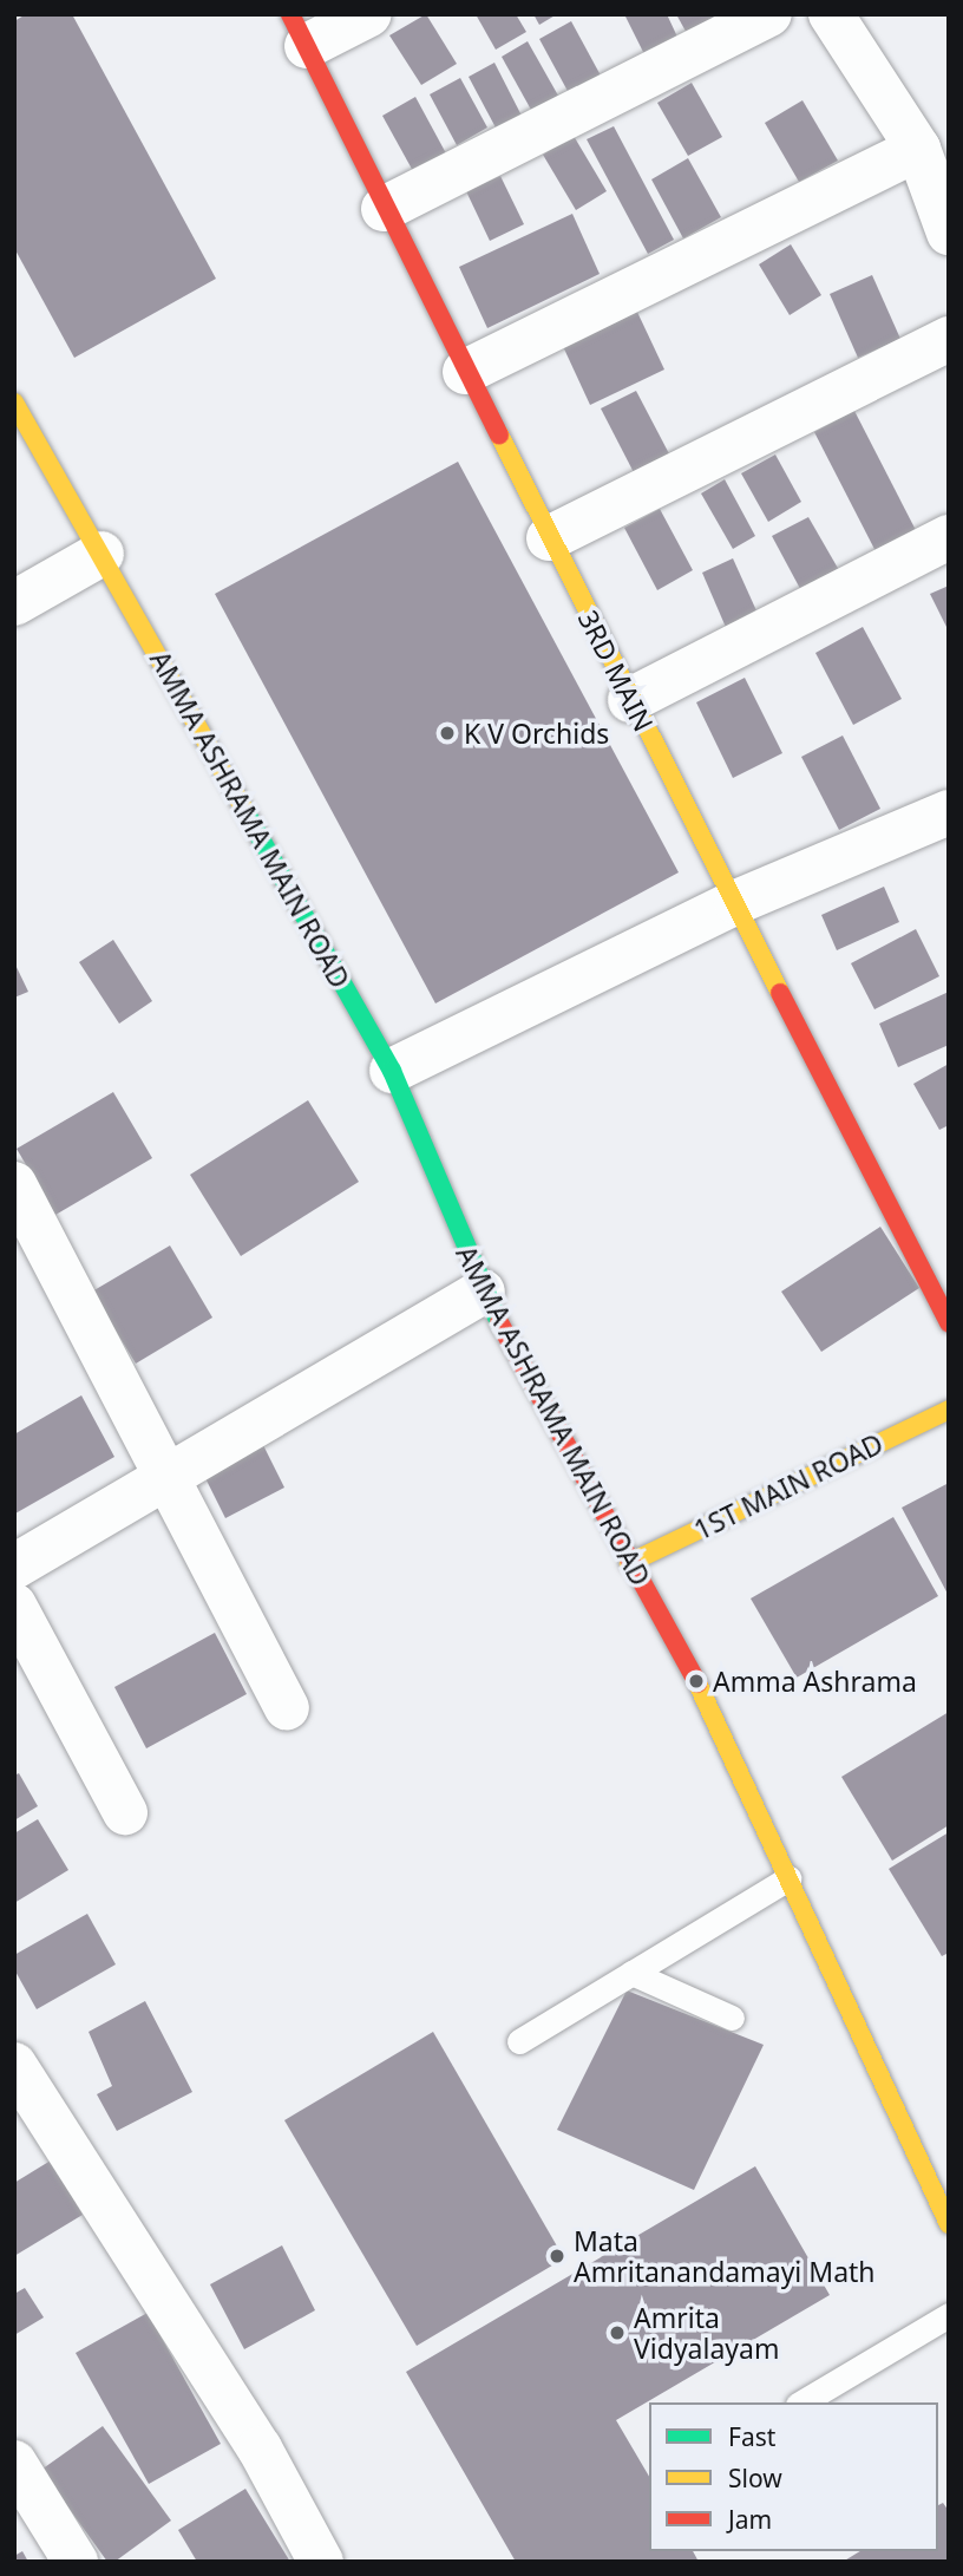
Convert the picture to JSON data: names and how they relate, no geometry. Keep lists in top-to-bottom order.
{
  "streets": {
    "street": ["3RD MAIN", "AMMA ASHRAMA MAIN ROAD", "1ST MAIN ROAD"]
  },
  "crossings": [
    ["AMMA ASHRAMA MAIN ROAD", "1ST MAIN ROAD"]
  ],
  "places": [
    "K V Orchids",
    "Amma Ashrama",
    "Mata Amritanandamayi Math",
    "Amrita Vidyalayam"
  ],
  "legend": ["Fast", "Slow", "Jam"]
}
